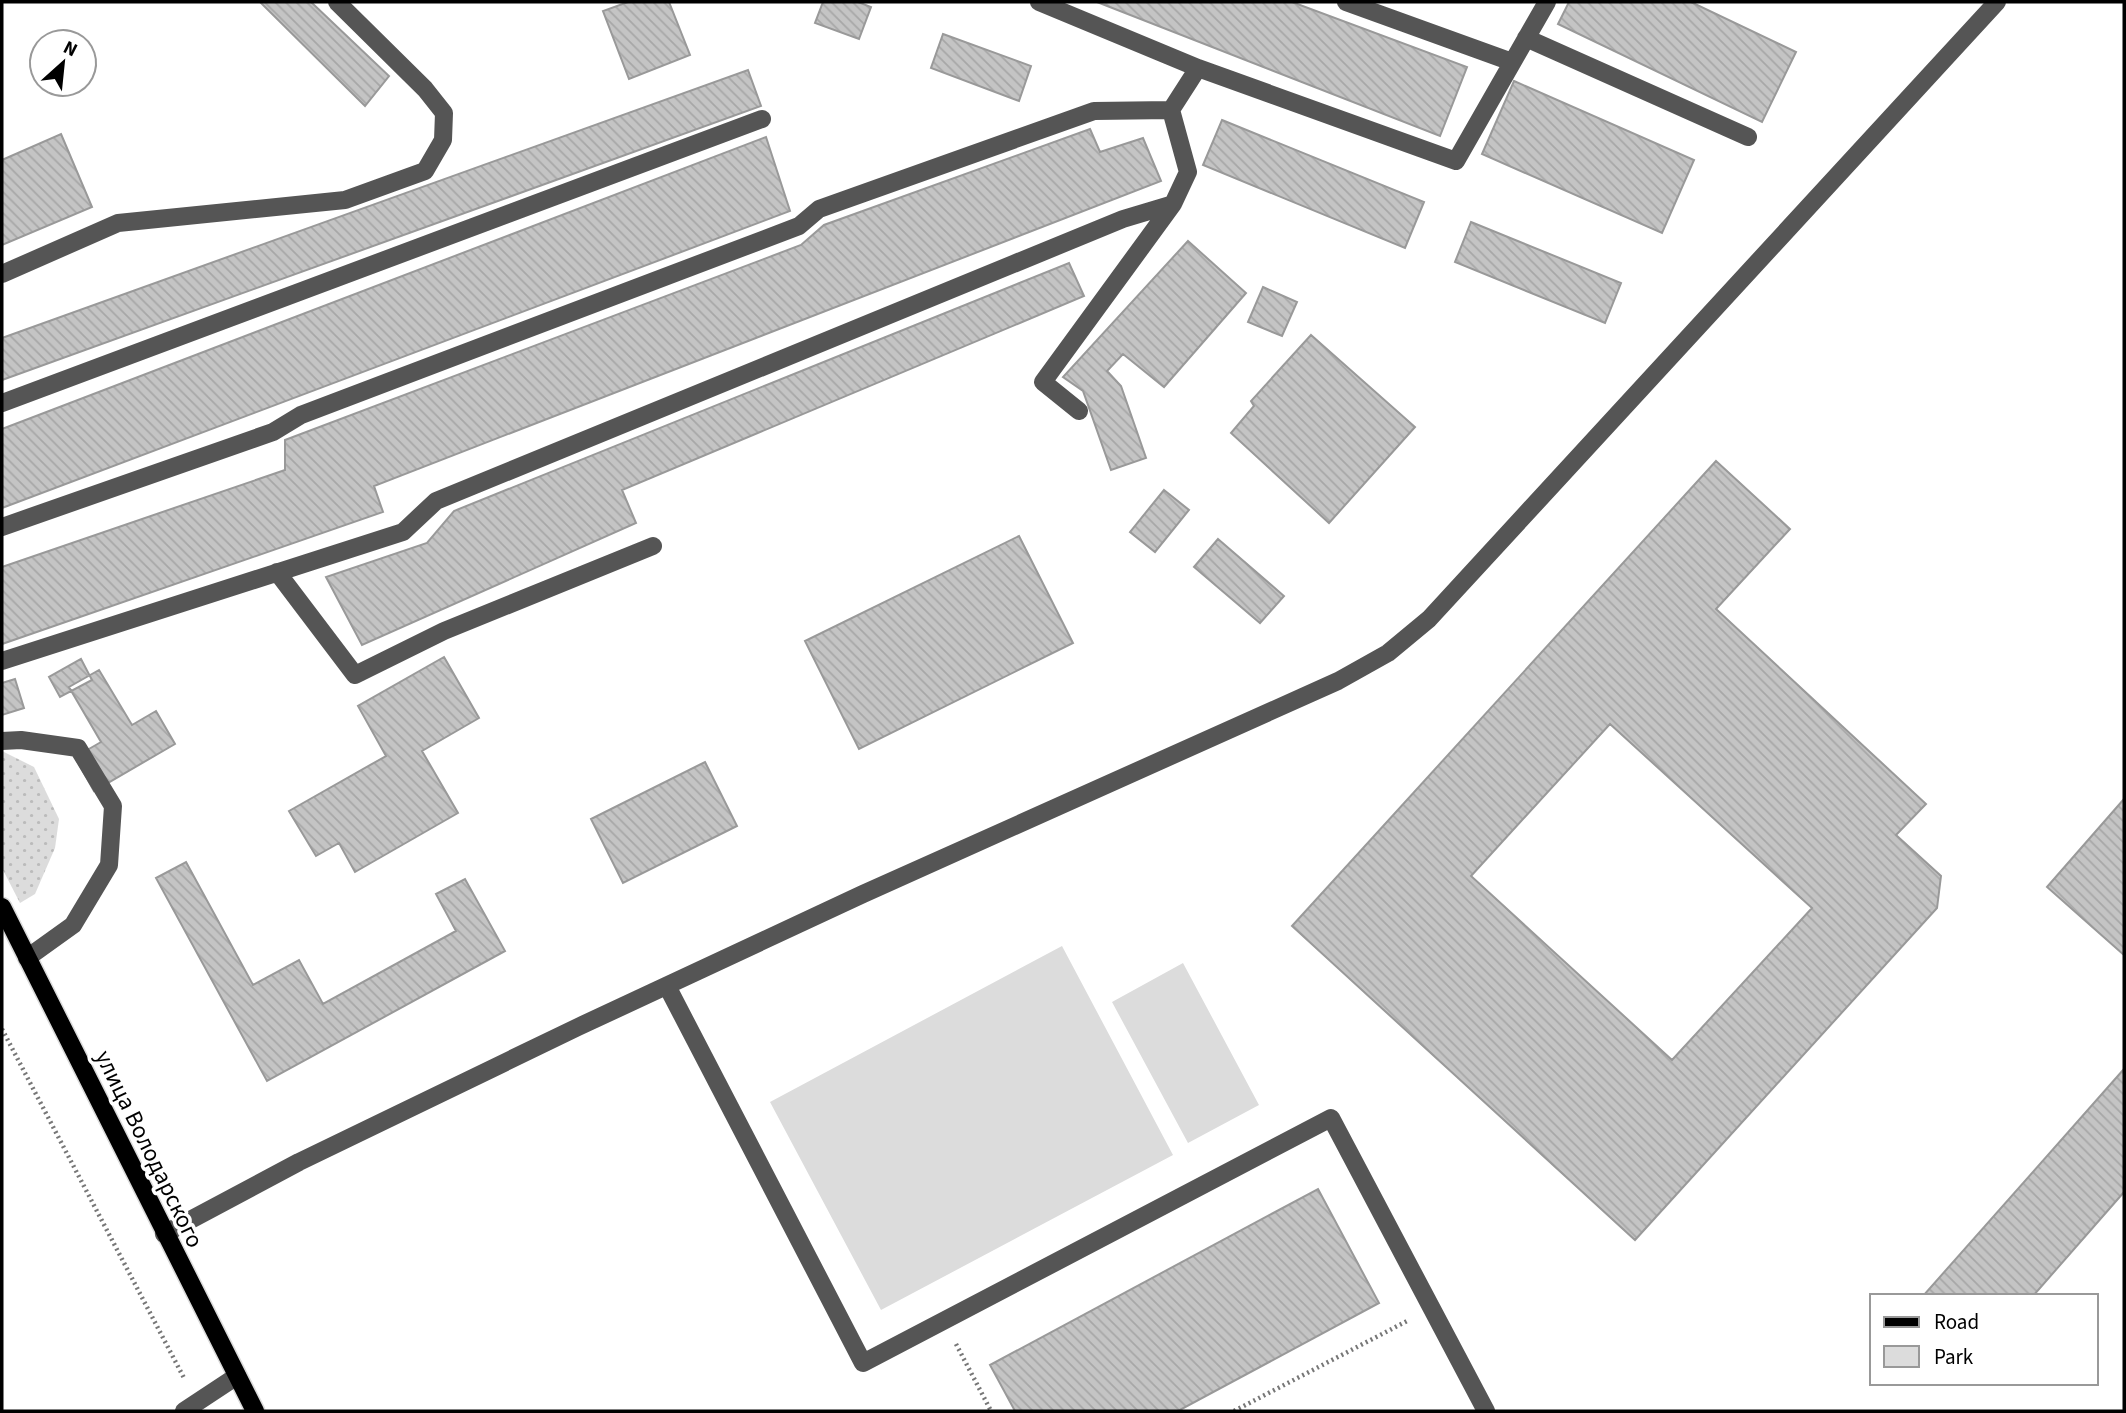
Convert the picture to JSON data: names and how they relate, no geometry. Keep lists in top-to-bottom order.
{
  "streets": {
    "main road": ["улица Володарского"]
  },
  "legend": ["Road", "Park"],
  "north": "top right"
}
